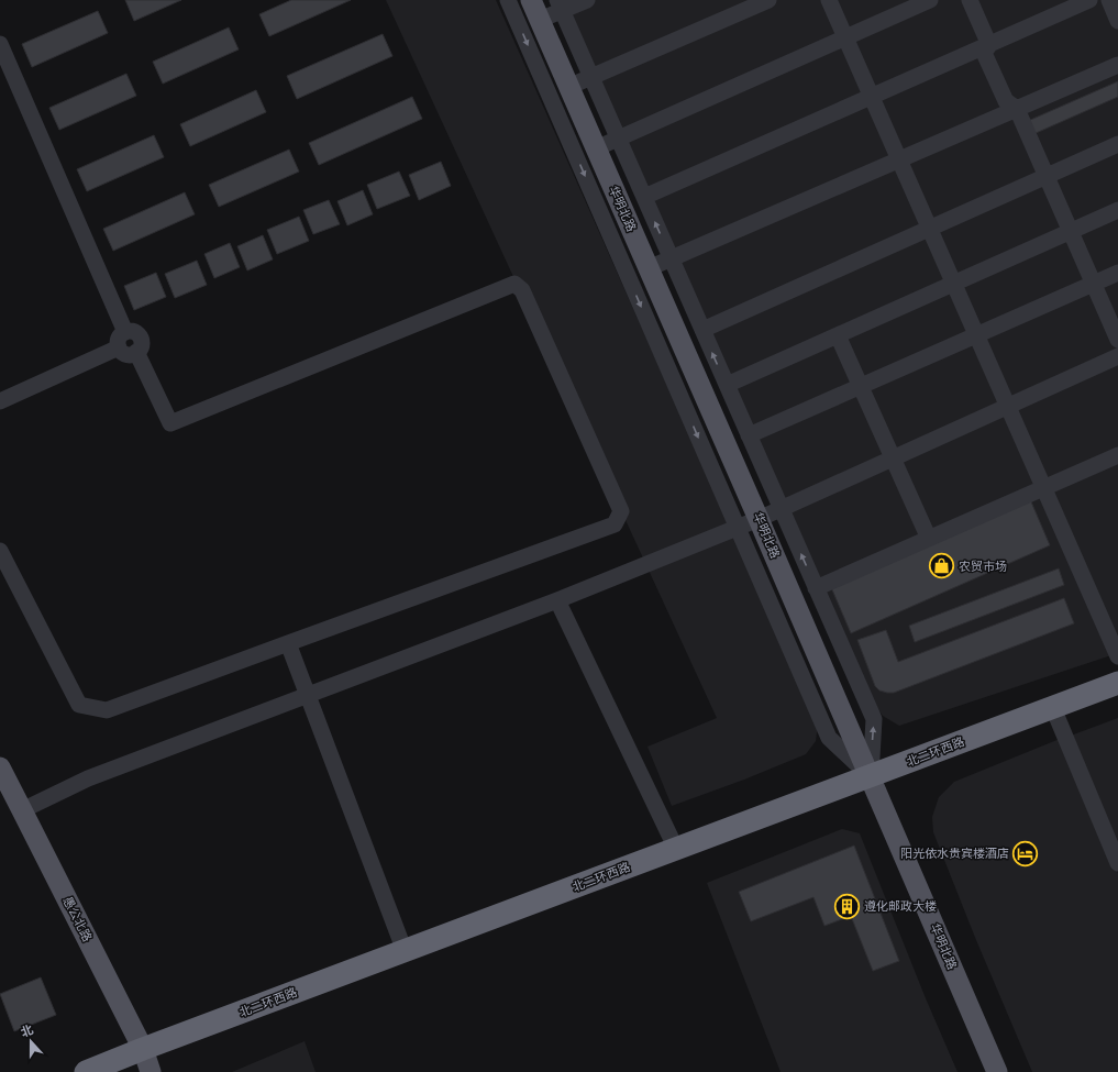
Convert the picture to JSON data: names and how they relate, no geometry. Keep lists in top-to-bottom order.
{
  "streets": {
    "highway": ["北二环西路"],
    "main road": ["华明北路", "愚公北路"]
  },
  "crossings": [
    ["华明北路", "北二环西路"],
    ["北二环西路", "愚公北路"]
  ],
  "places": {
    "shop": ["农贸市场"],
    "hotel": ["阳光依水贵宾楼酒店"],
    "building": ["遵化邮政大楼"]
  },
  "north": "top"
}
